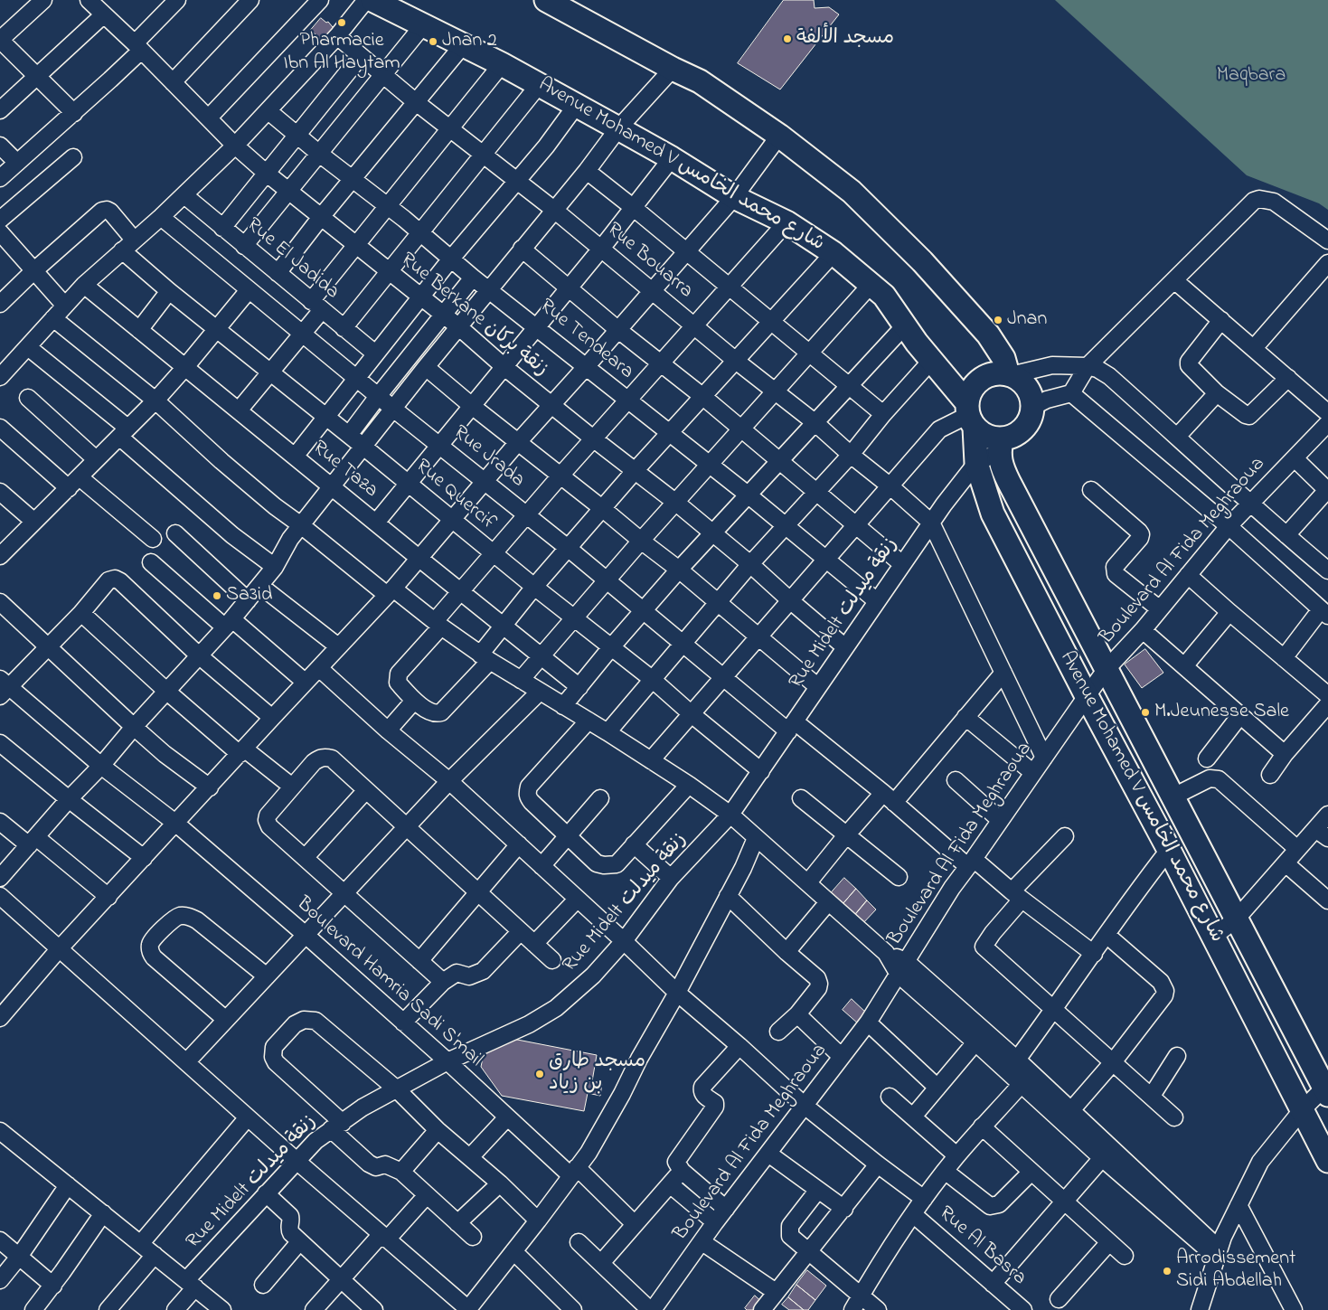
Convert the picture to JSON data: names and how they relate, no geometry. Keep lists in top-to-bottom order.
{
  "streets": {
    "street": [
      "Avenue Mohamed V شارع محمد الخامس",
      "Rue El Jadida",
      "Rue Bouarra",
      "Rue Berkane زنقة بركان",
      "Rue Tendeara",
      "Rue Jrada",
      "Rue Taza",
      "Rue Quercif",
      "Boulevard Al Fida Meghraoua",
      "Rue Midelt زنقة ميدلت",
      "Boulevard Hamria Sadi S'mail",
      "Rue Al Basra"
    ]
  },
  "crossings": [
    ["Avenue Mohamed V شارع محمد الخامس", "Boulevard Al Fida Meghraoua"],
    ["Avenue Mohamed V شارع محمد الخامس", "Rue Midelt زنقة ميدلت"],
    ["Rue Bouarra", "Rue Midelt زنقة ميدلت"],
    ["Rue Berkane زنقة بركان", "Rue Midelt زنقة ميدلت"],
    ["Rue Tendeara", "Rue Midelt زنقة ميدلت"],
    ["Rue Jrada", "Boulevard Al Fida Meghraoua"],
    ["Rue Jrada", "Rue Midelt زنقة ميدلت"],
    ["Rue Quercif", "Rue Midelt زنقة ميدلت"],
    ["Rue Midelt زنقة ميدلت", "Boulevard Hamria Sadi S'mail"]
  ],
  "parks": ["Maqbara"],
  "places": [
    "Pharmacie Ibn Al Haytam",
    "مسجد الألفة",
    "Jnan 2",
    "Jnan",
    "Sa3id",
    "M.Jeunesse Sale",
    "مسجد طارق بن زياد",
    "Arrodissement Sidi Abdellah"
  ]
}
